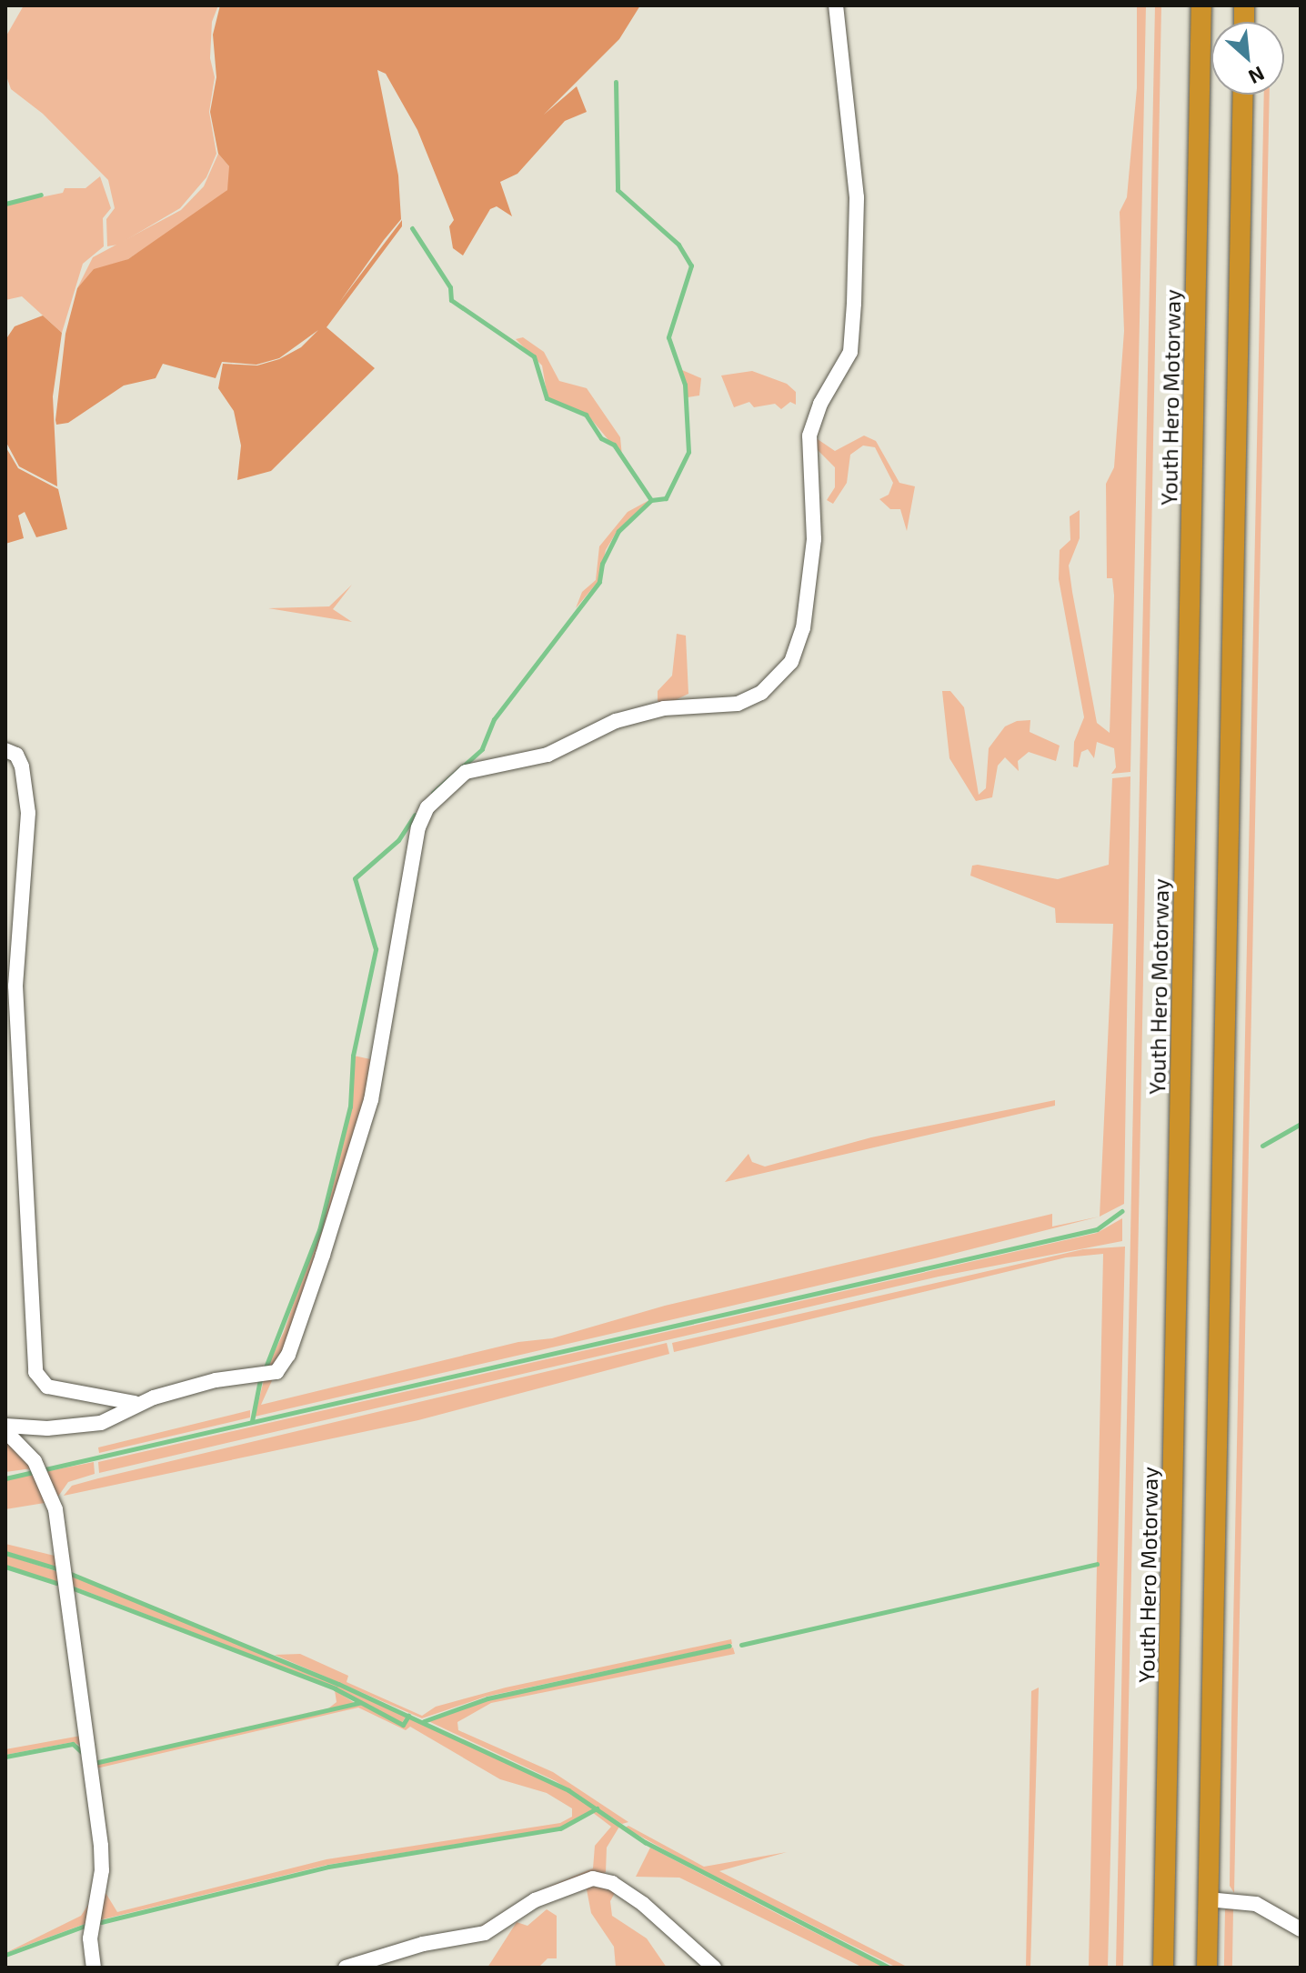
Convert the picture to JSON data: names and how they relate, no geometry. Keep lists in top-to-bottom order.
{
  "streets": {
    "highway": ["Youth Hero Motorway"]
  },
  "north": "bottom right"
}
